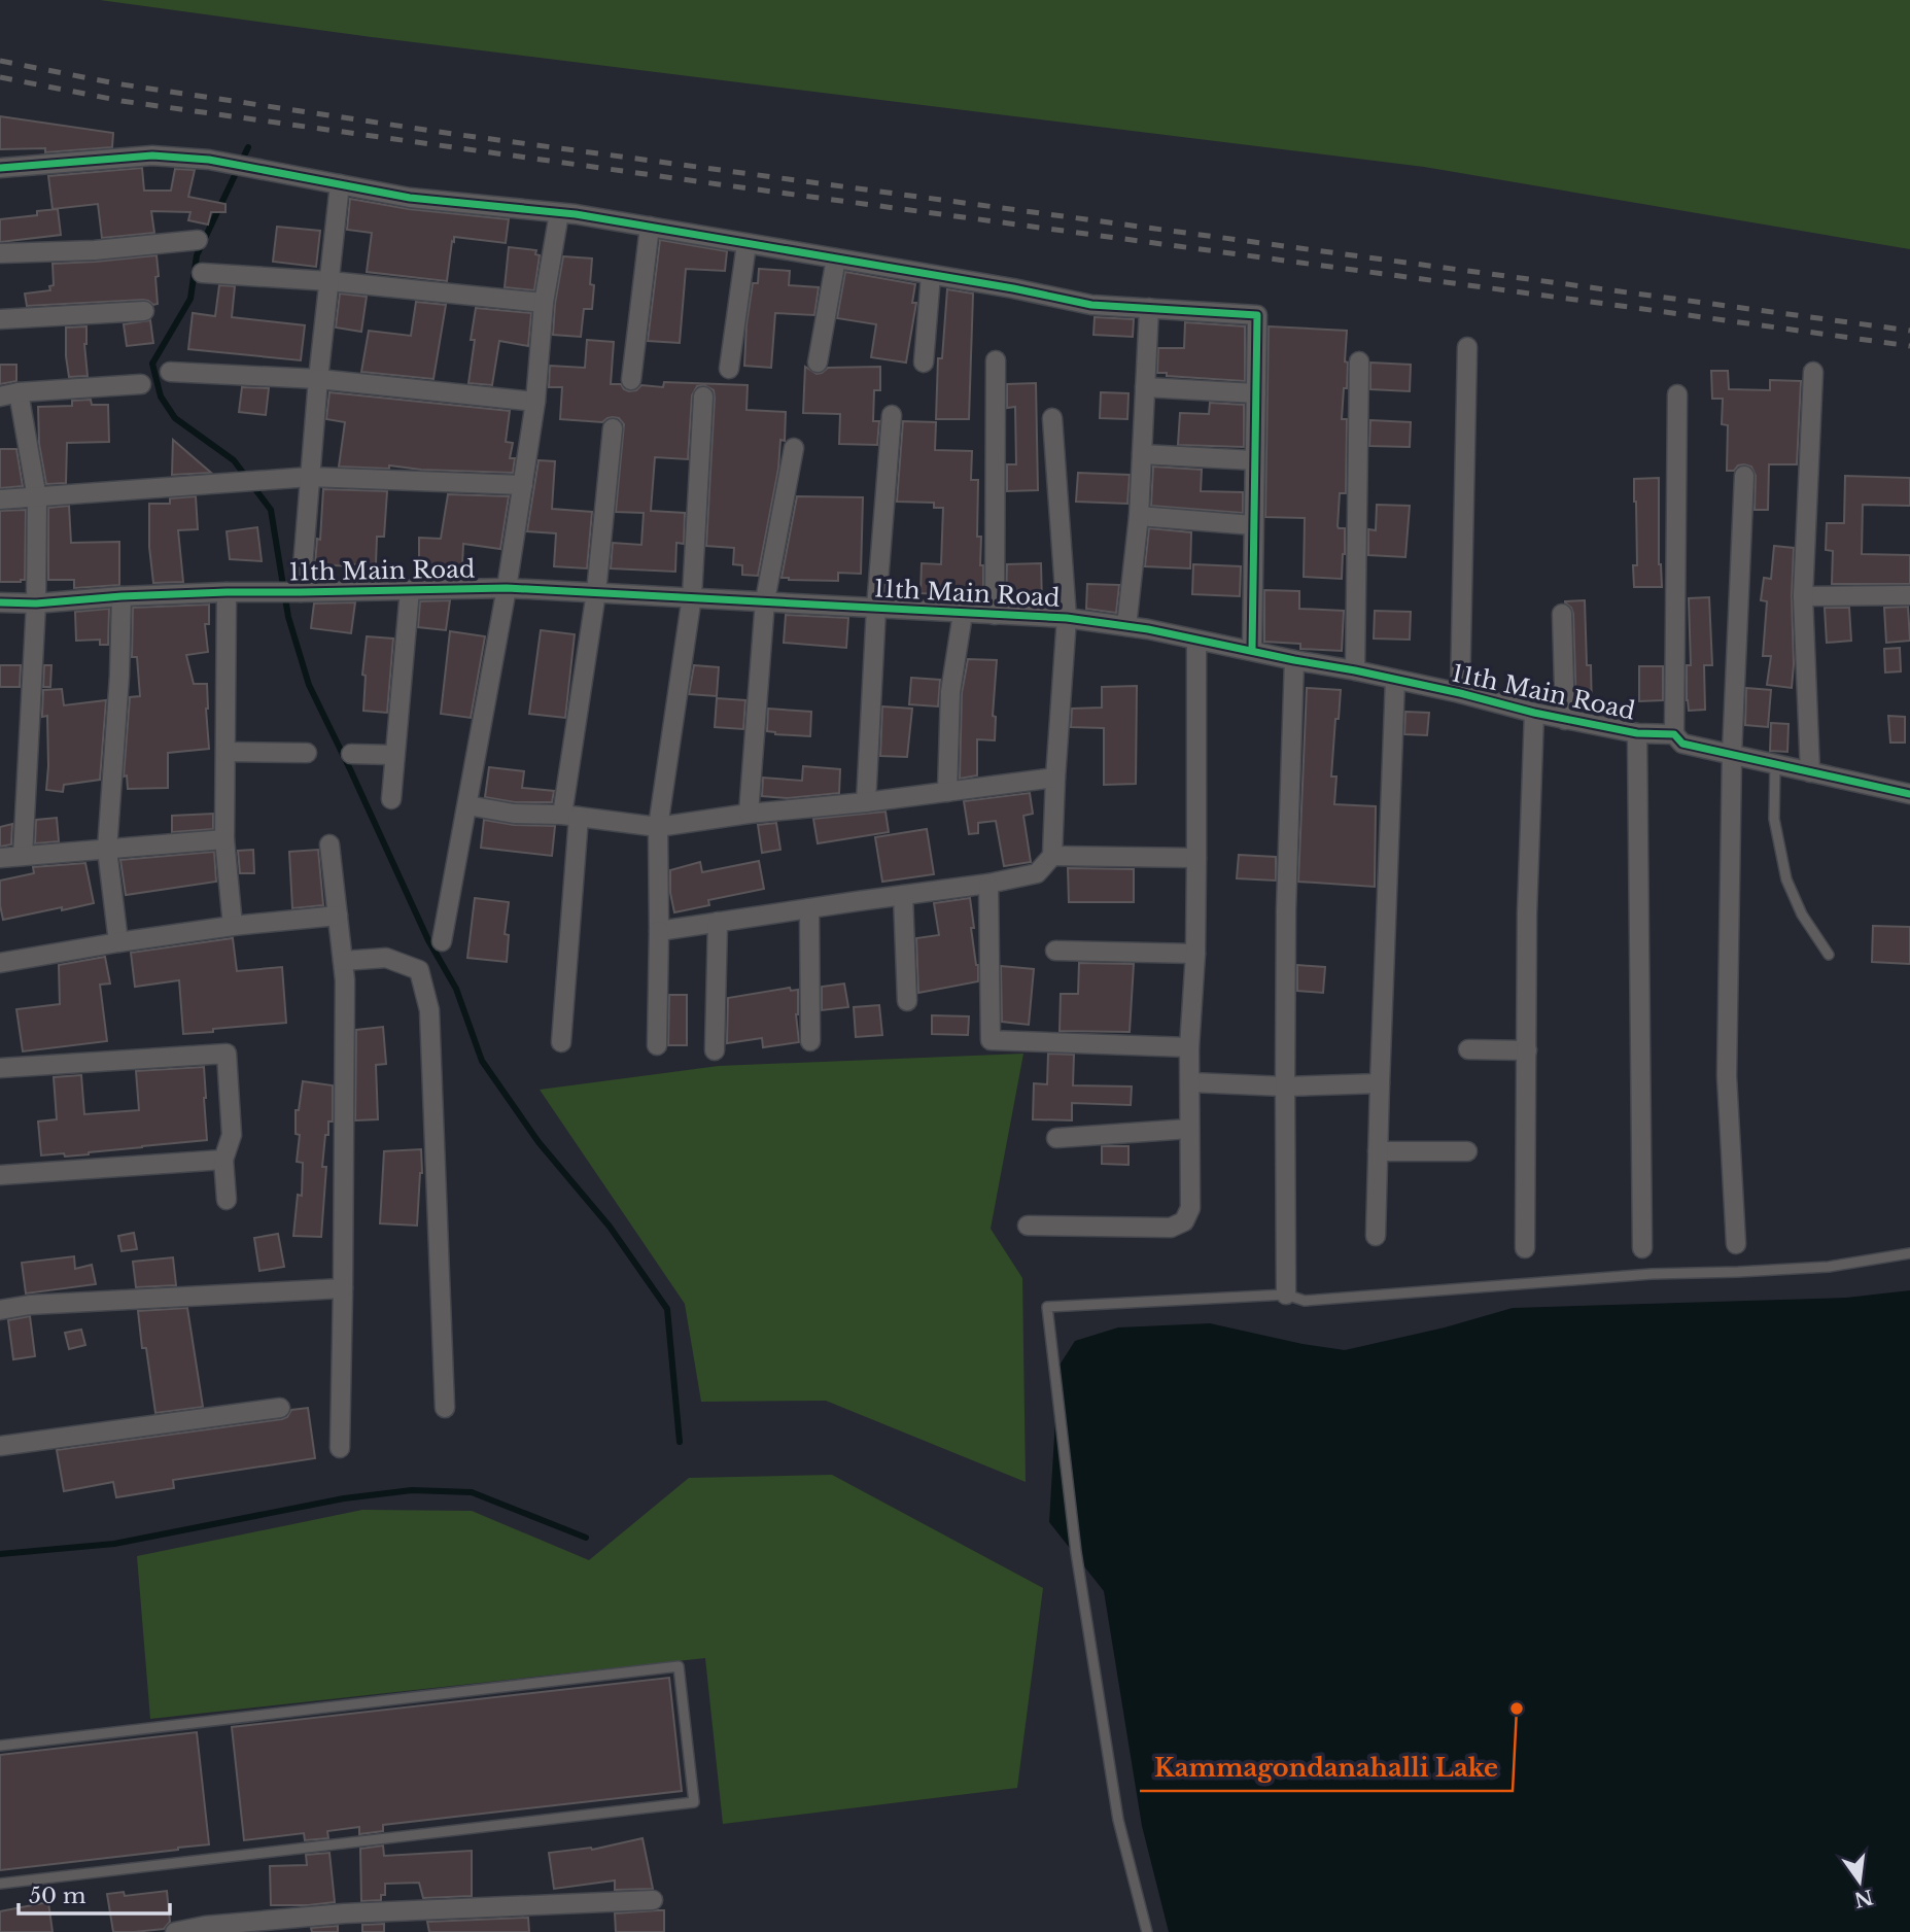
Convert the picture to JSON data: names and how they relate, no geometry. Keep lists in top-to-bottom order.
{
  "streets": {
    "street": ["11th Main Road"]
  },
  "places": ["Kammagondanahalli Lake"],
  "scale_bar": "50 m",
  "north": "bottom"
}
